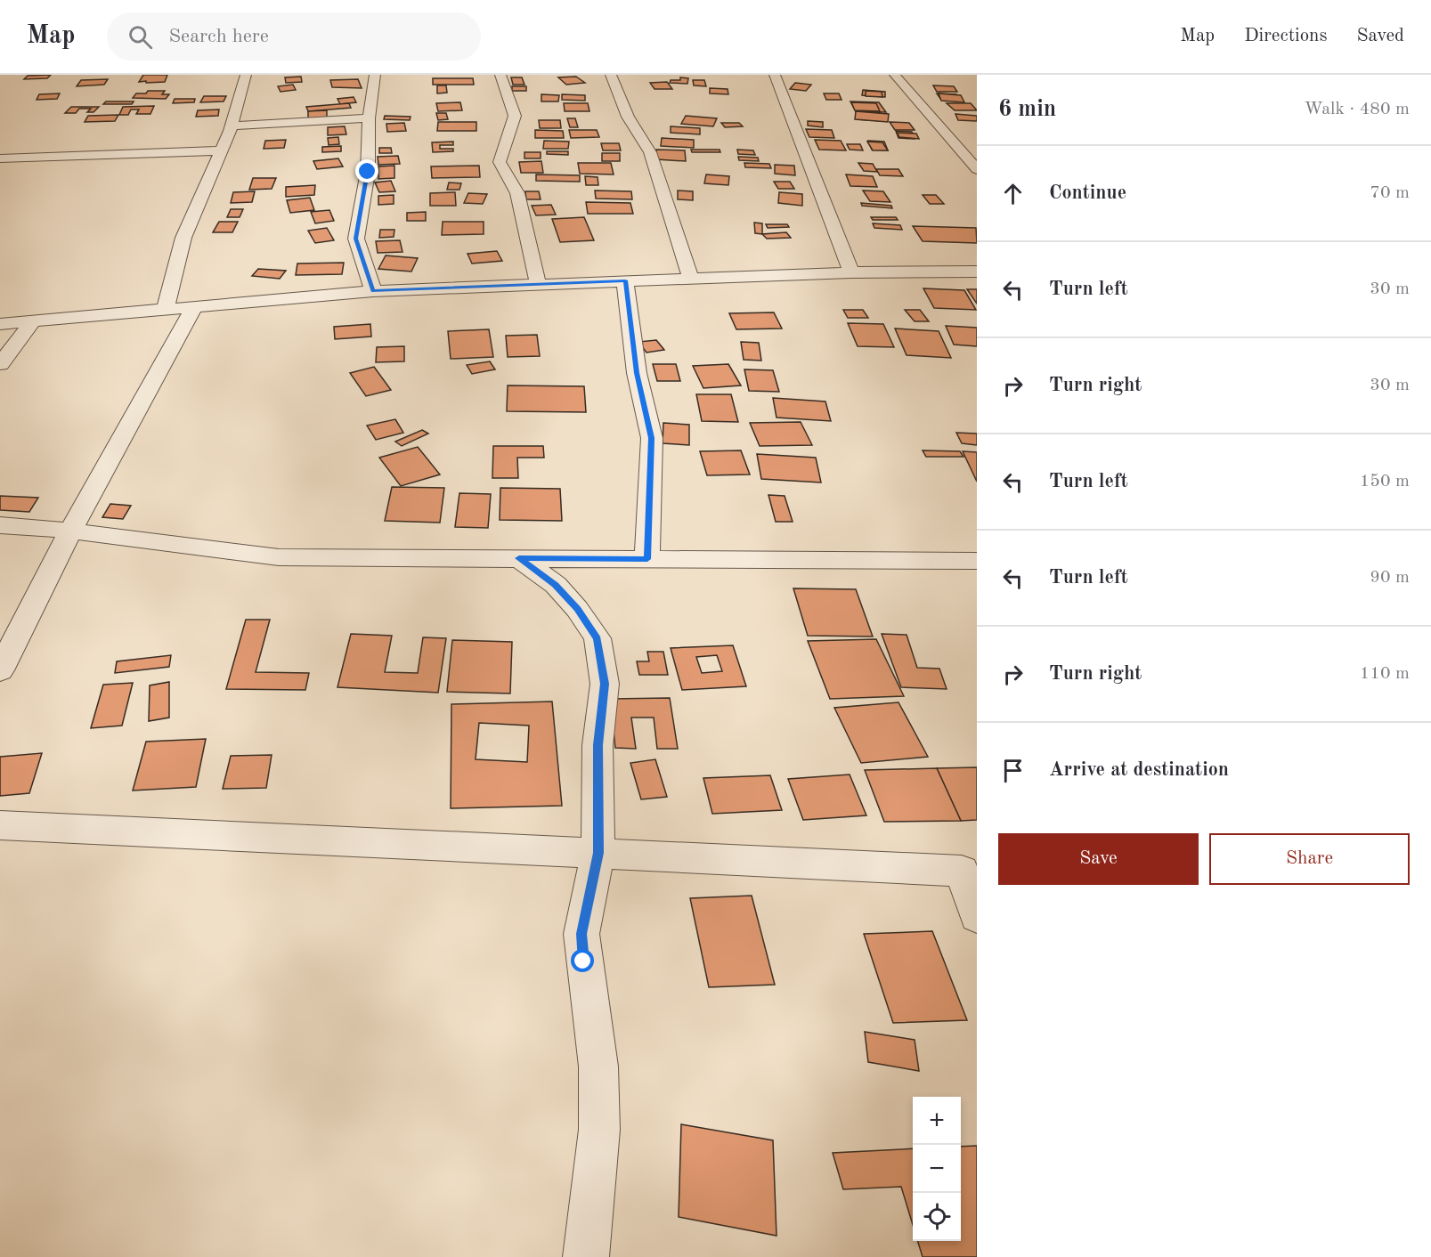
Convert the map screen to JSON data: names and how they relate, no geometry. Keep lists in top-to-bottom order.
{
  "page": {
    "header": "Map",
    "search": "Search here",
    "nav": ["Map", "Directions", "Saved"],
    "heading": ["6 min", "Walk · 480 m"],
    "list": [
      ["Continue", "70 m"],
      ["Turn left", "30 m"],
      ["Turn right", "30 m"],
      ["Turn left", "150 m"],
      ["Turn left", "90 m"],
      ["Turn right", "110 m"],
      "Arrive at destination"
    ],
    "buttons": ["Save", "Share"],
    "map_buttons": ["+", "−"]
  }
}
